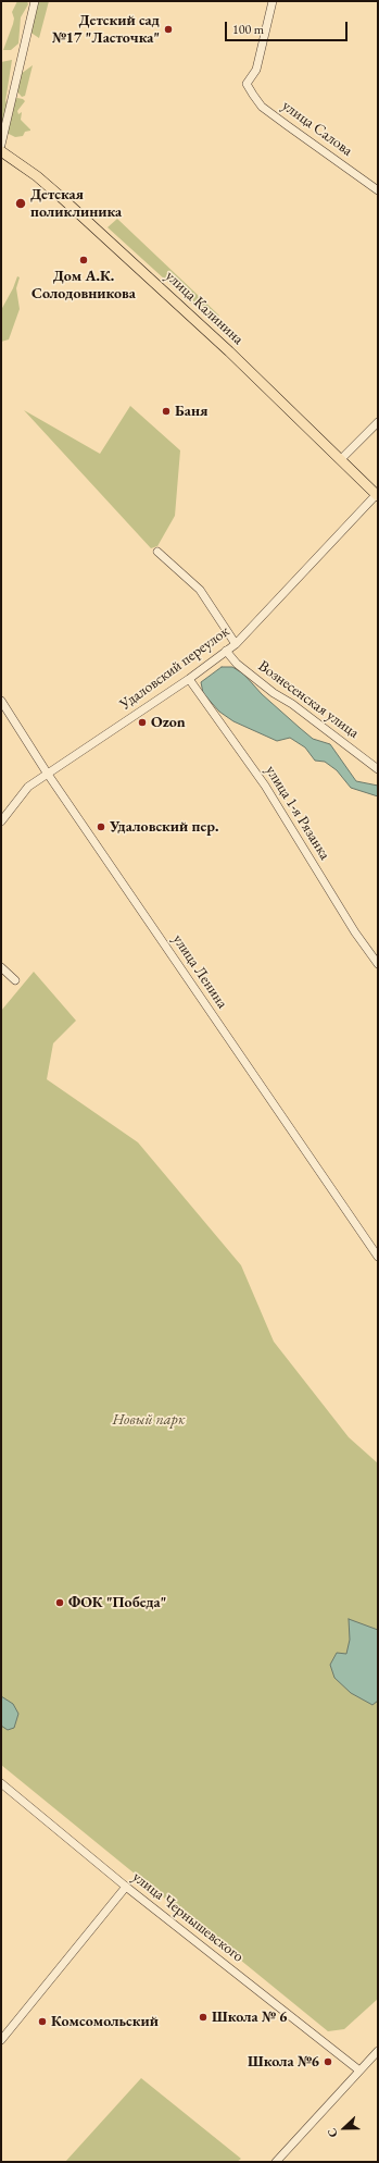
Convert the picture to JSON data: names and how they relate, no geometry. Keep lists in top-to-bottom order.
{
  "streets": {
    "main road": ["улица Калинина"],
    "street": [
      "улица Салова",
      "Удаловский переулок",
      "Вознесенская улица",
      "улица 1-я Рязанка",
      "улица Ленина",
      "улица Чернышевского"
    ]
  },
  "crossings": [
    ["улица Калинина", "Удаловский переулок"],
    ["Удаловский переулок", "Вознесенская улица"],
    ["Удаловский переулок", "улица 1-я Рязанка"],
    ["Удаловский переулок", "улица Ленина"]
  ],
  "parks": ["Новый парк"],
  "places": [
    "Детский сад №17 \"Ласточка\"",
    "Детская поликлиника",
    "Дом А.К. Солодовникова",
    "Баня",
    "Ozon",
    "Удаловский пер.",
    "ФОК \"Победа\"",
    "Школа № 6",
    "Комсомольский",
    "Школа №6"
  ],
  "scale_bar": "100 m",
  "north": "left"
}
